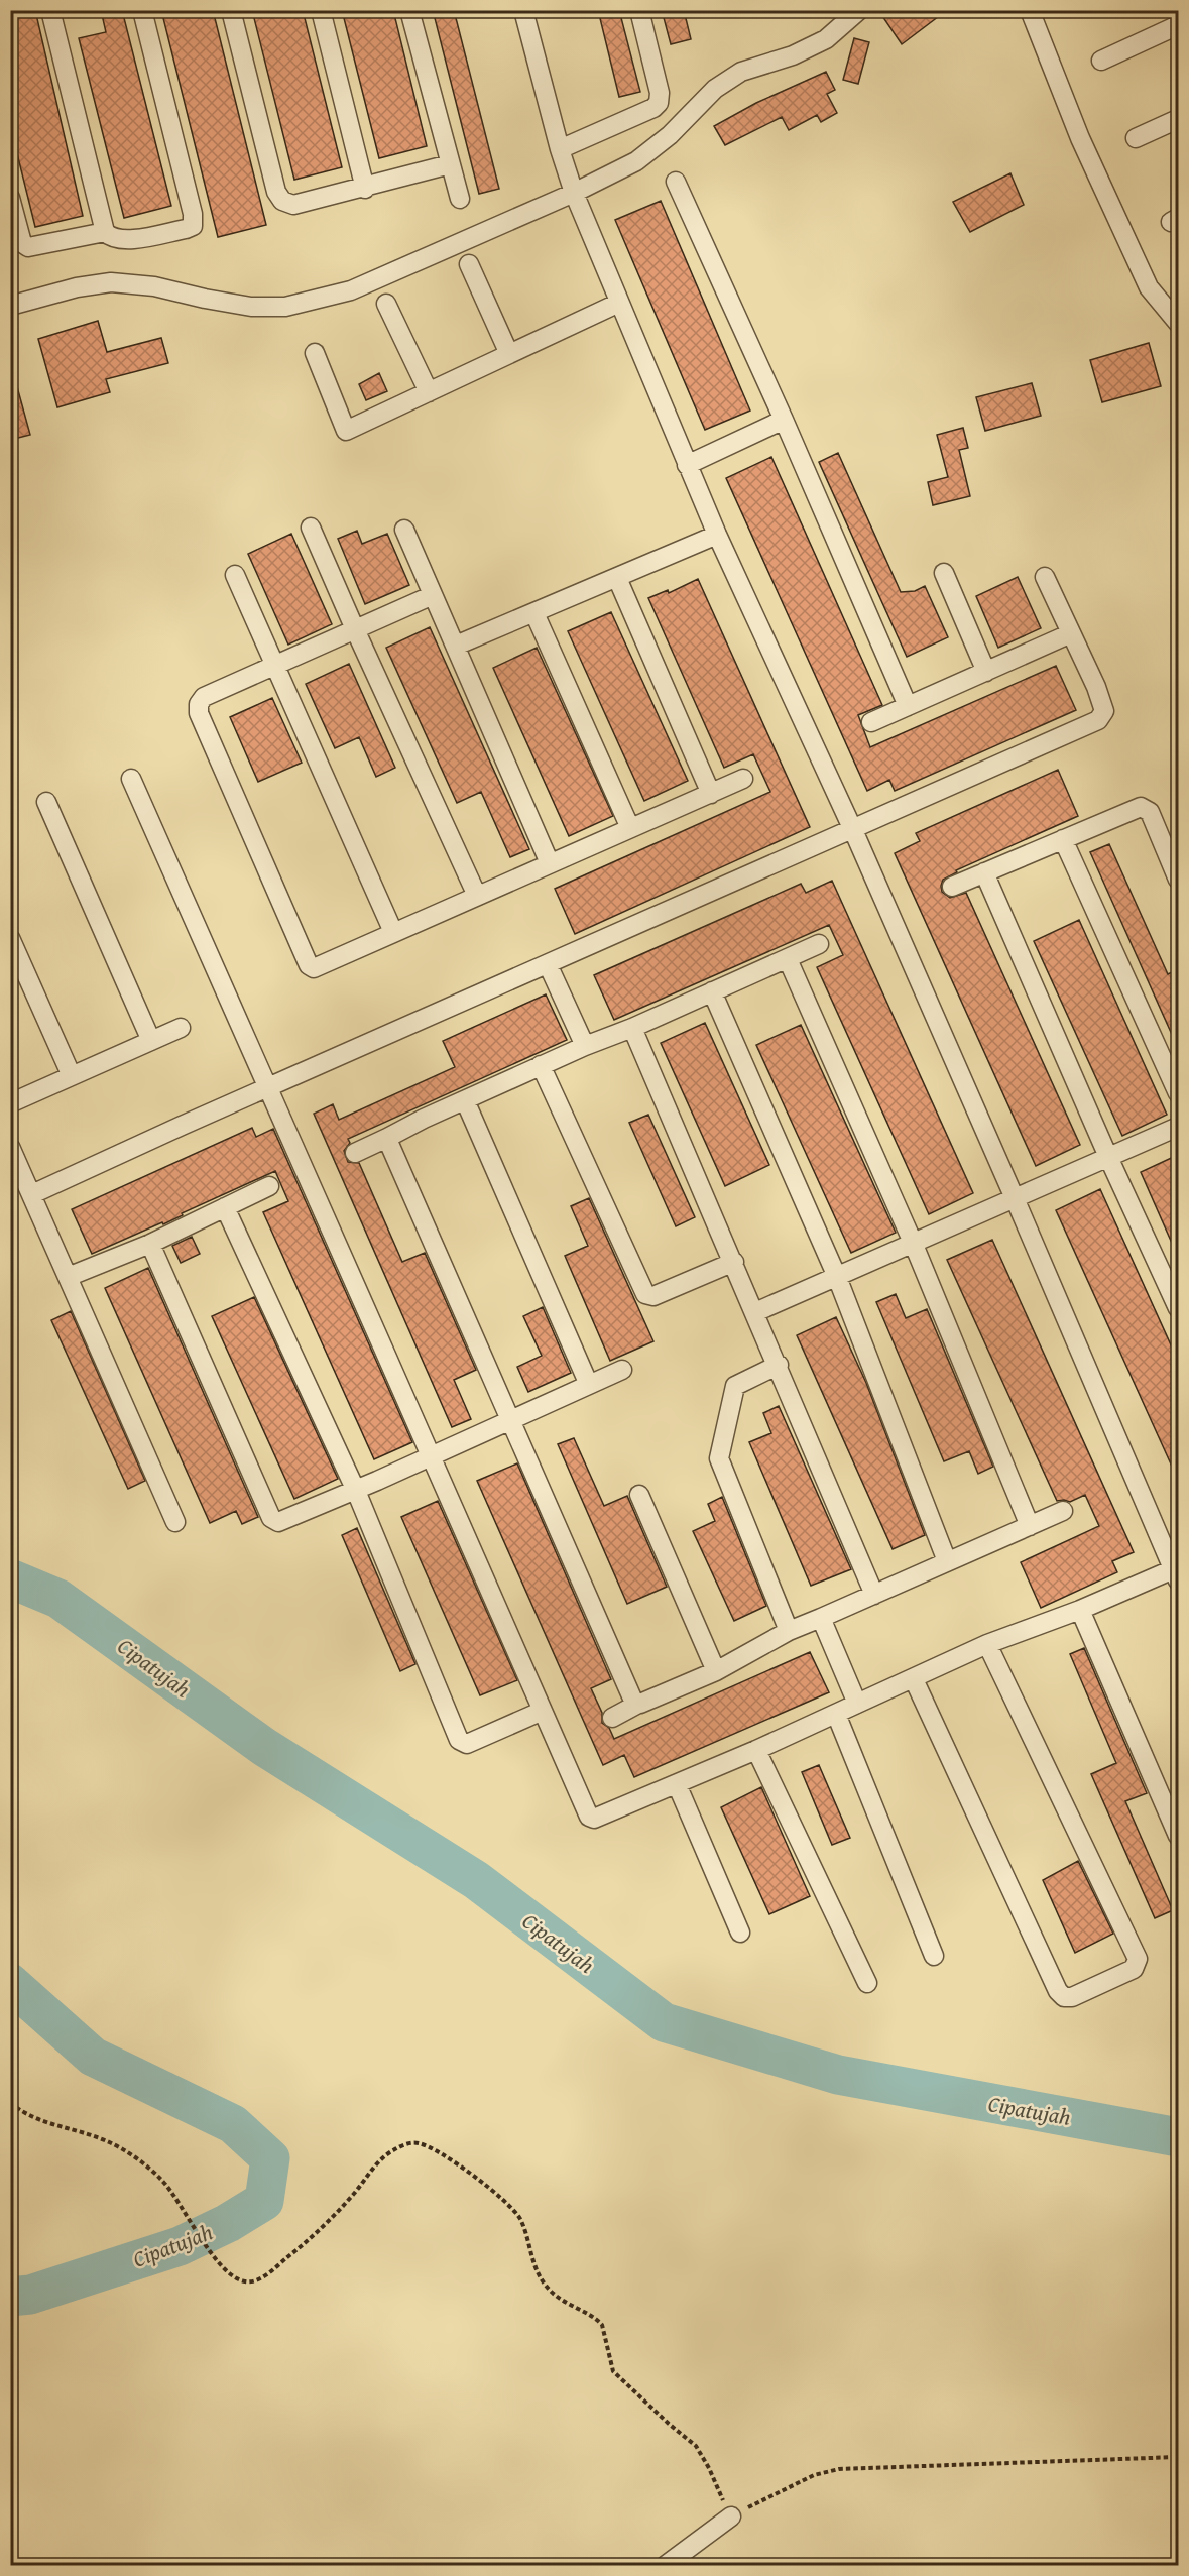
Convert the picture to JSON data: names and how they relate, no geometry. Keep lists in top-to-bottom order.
{
  "water": ["Cipatujah"]
}
